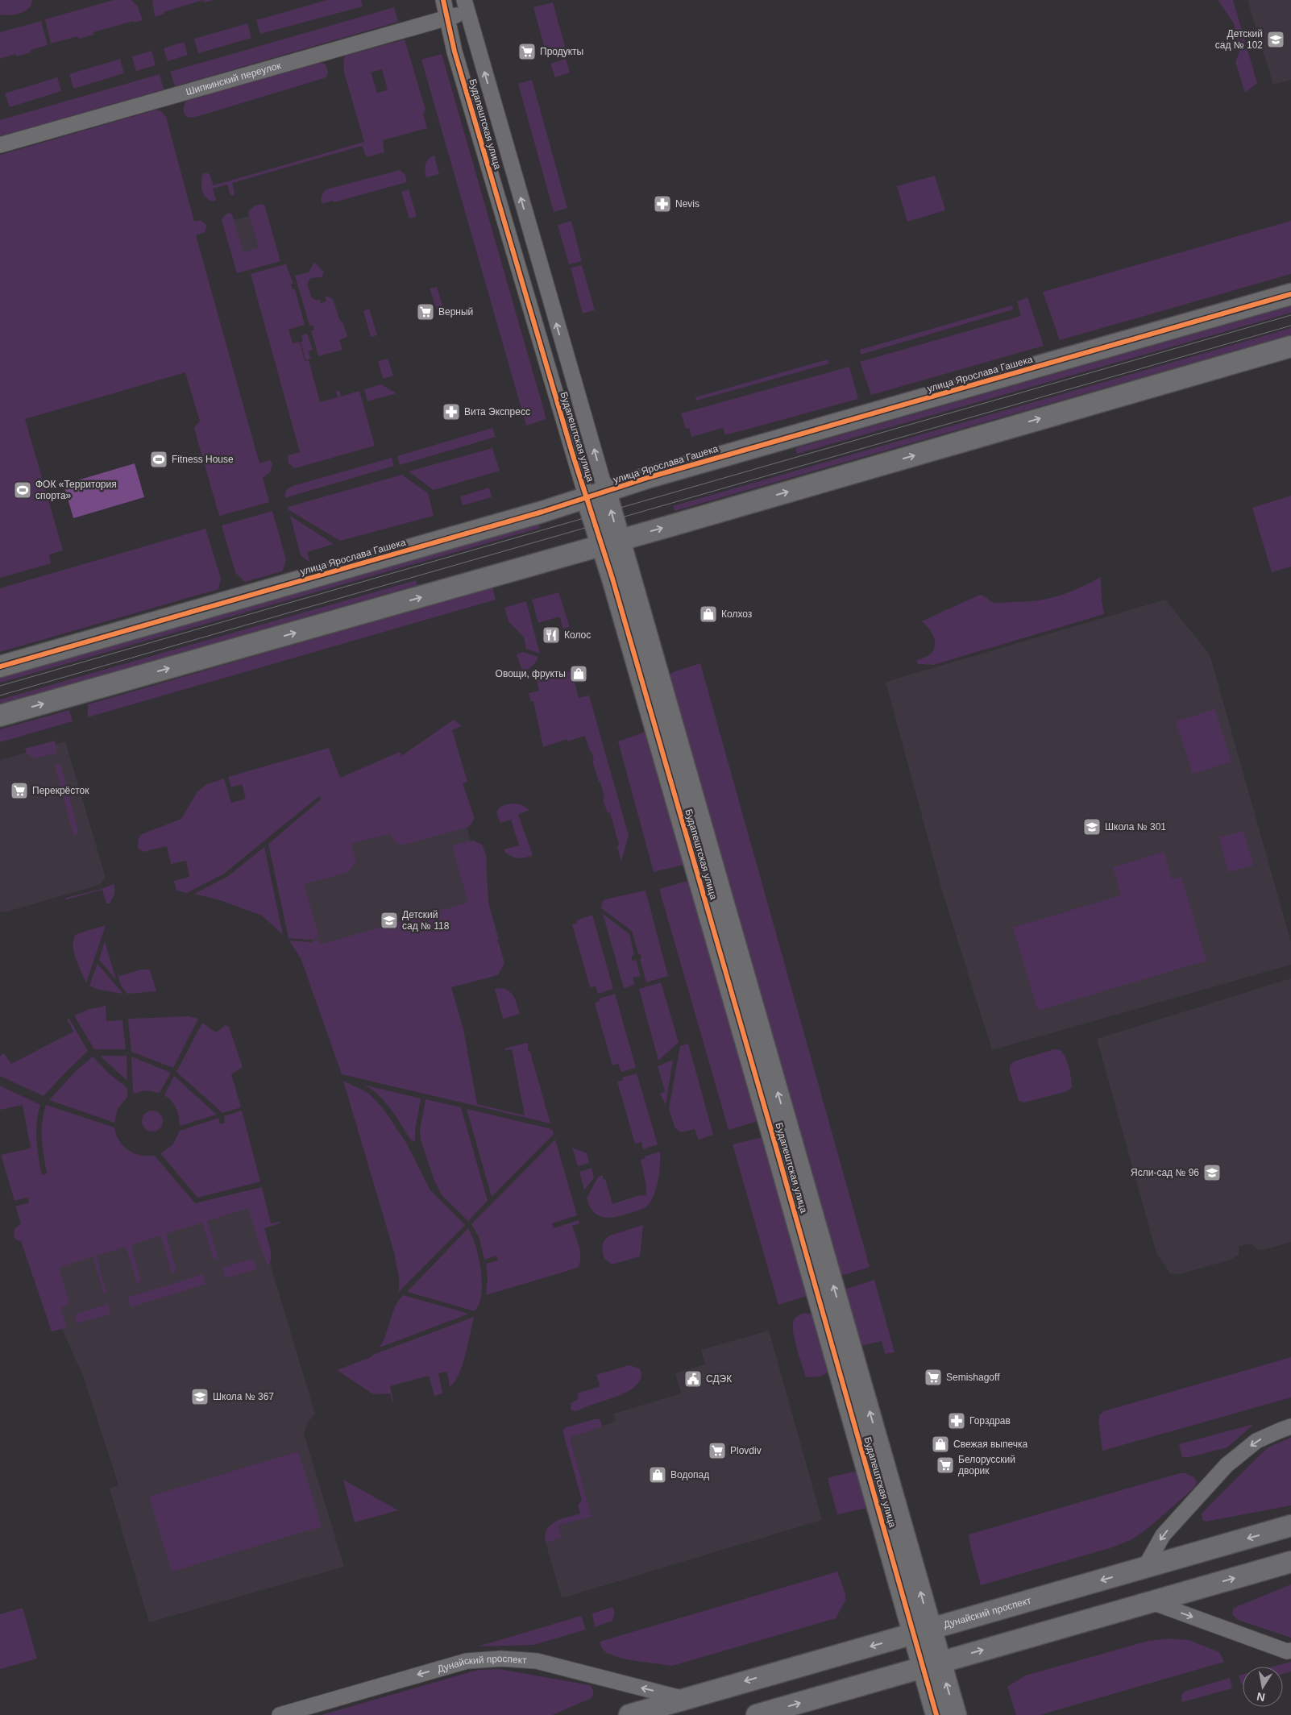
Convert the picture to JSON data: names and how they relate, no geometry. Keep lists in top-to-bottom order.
{
  "streets": {
    "street": [
      "Шипкинский переулок",
      "Будапештская улица",
      "улица Ярослава Гашека",
      "Дунайский проспект"
    ]
  },
  "crossings": [
    ["Шипкинский переулок", "Будапештская улица"],
    ["Будапештская улица", "улица Ярослава Гашека"],
    ["Будапештская улица", "Дунайский проспект"]
  ],
  "places": {
    "school or university": [
      "Детский сад № 102",
      "Школа № 301",
      "Детский сад № 118",
      "Ясли-сад № 96",
      "Школа № 367"
    ],
    "supermarket": [
      "Продукты",
      "Верный",
      "Перекрёсток",
      "Semishagoff",
      "Plovdiv",
      "Белорусский дворик"
    ],
    "pharmacy": ["Nevis", "Вита Экспресс", "Горздрав"],
    "sports": ["Fitness House", "ФОК «Территория спорта»"],
    "shop": [
      "Колхоз",
      "Овощи, фрукты",
      "Свежая выпечка",
      "Водопад"
    ],
    "restaurant": ["Колос"],
    "public building": ["СДЭК"]
  },
  "north": "bottom"
}
